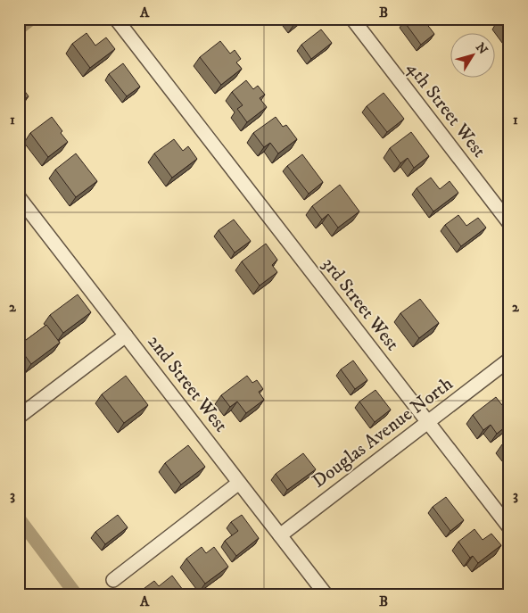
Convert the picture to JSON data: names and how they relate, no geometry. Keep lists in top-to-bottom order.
{
  "streets": {
    "street": [
      "4th Street West",
      "3rd Street West",
      "2nd Street West",
      "Douglas Avenue North"
    ]
  },
  "crossings": [
    ["3rd Street West", "Douglas Avenue North"],
    ["2nd Street West", "Douglas Avenue North"]
  ],
  "north": "top right",
  "grid": {
    "columns": ["A", "B"],
    "rows": ["1", "2", "3"]
  }
}
